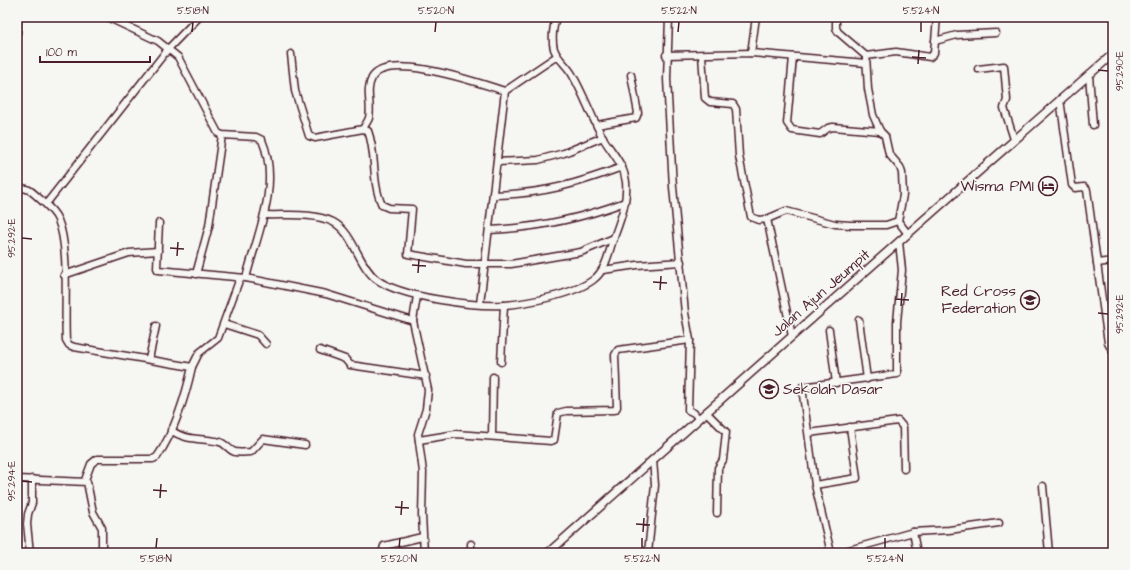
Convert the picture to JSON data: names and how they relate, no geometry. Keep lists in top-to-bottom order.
{
  "streets": {
    "street": ["Jalan Ajun Jeumpit"]
  },
  "places": {
    "hotel": ["Wisma PMI"],
    "school or university": ["Red Cross Federation", "Sekolah Dasar"]
  },
  "scale_bar": "100 m",
  "coordinates": [
    "5.518°N",
    "5.520°N",
    "5.522°N",
    "5.524°N",
    "95.290°E",
    "95.292°E",
    "95.294°E"
  ]
}
